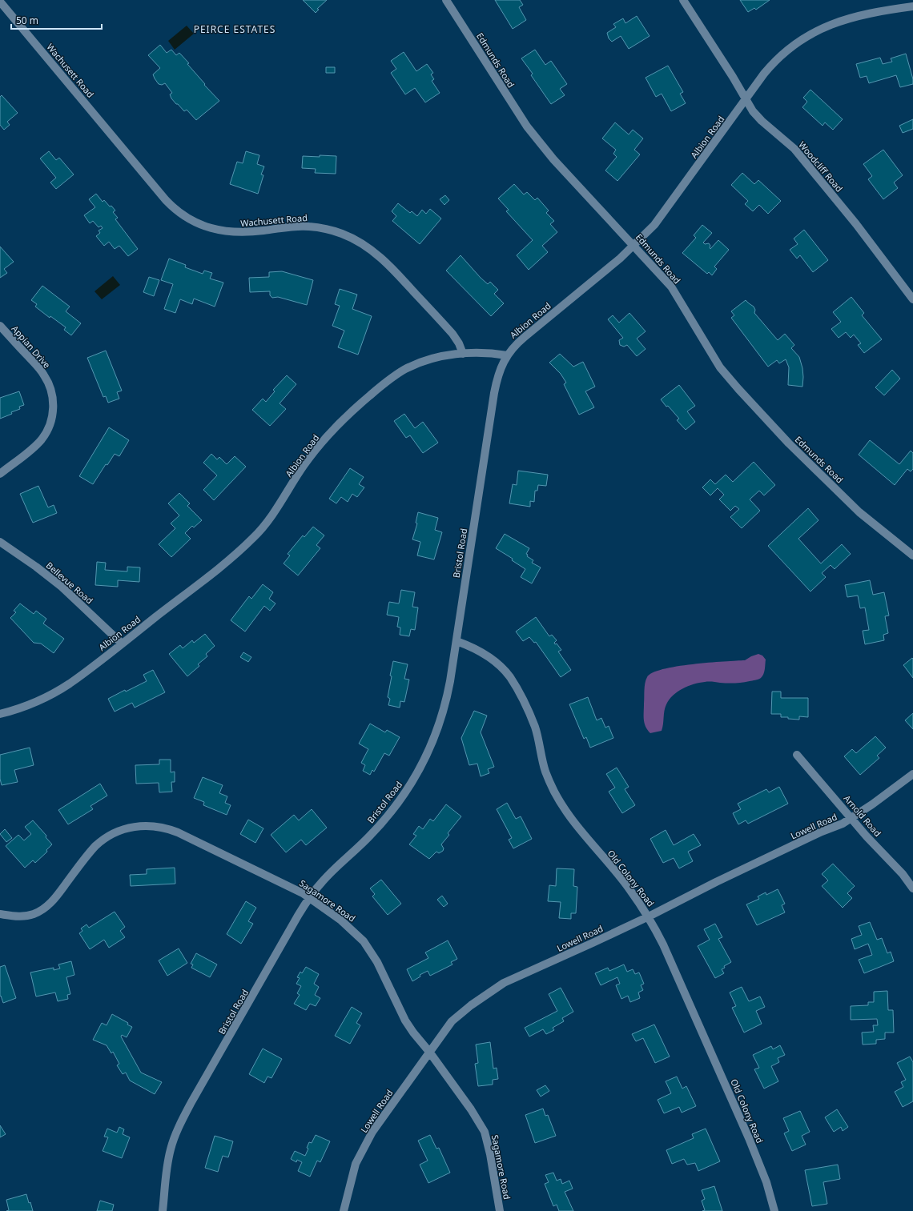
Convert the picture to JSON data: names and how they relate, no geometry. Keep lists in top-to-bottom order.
{
  "streets": {
    "street": [
      "Edmunds Road",
      "Wachusett Road",
      "Albion Road",
      "Woodcliff Road",
      "Appian Drive",
      "Bristol Road",
      "Bellevue Road",
      "Arnold Road",
      "Lowell Road",
      "Old Colony Road",
      "Sagamore Road"
    ]
  },
  "crossings": [
    ["Edmunds Road", "Albion Road"],
    ["Wachusett Road", "Albion Road"],
    ["Albion Road", "Woodcliff Road"],
    ["Albion Road", "Bristol Road"],
    ["Albion Road", "Bellevue Road"],
    ["Bristol Road", "Old Colony Road"],
    ["Bristol Road", "Sagamore Road"],
    ["Arnold Road", "Lowell Road"],
    ["Lowell Road", "Old Colony Road"],
    ["Lowell Road", "Sagamore Road"]
  ],
  "districts": ["PEIRCE ESTATES"],
  "scale_bar": "50 m"
}
